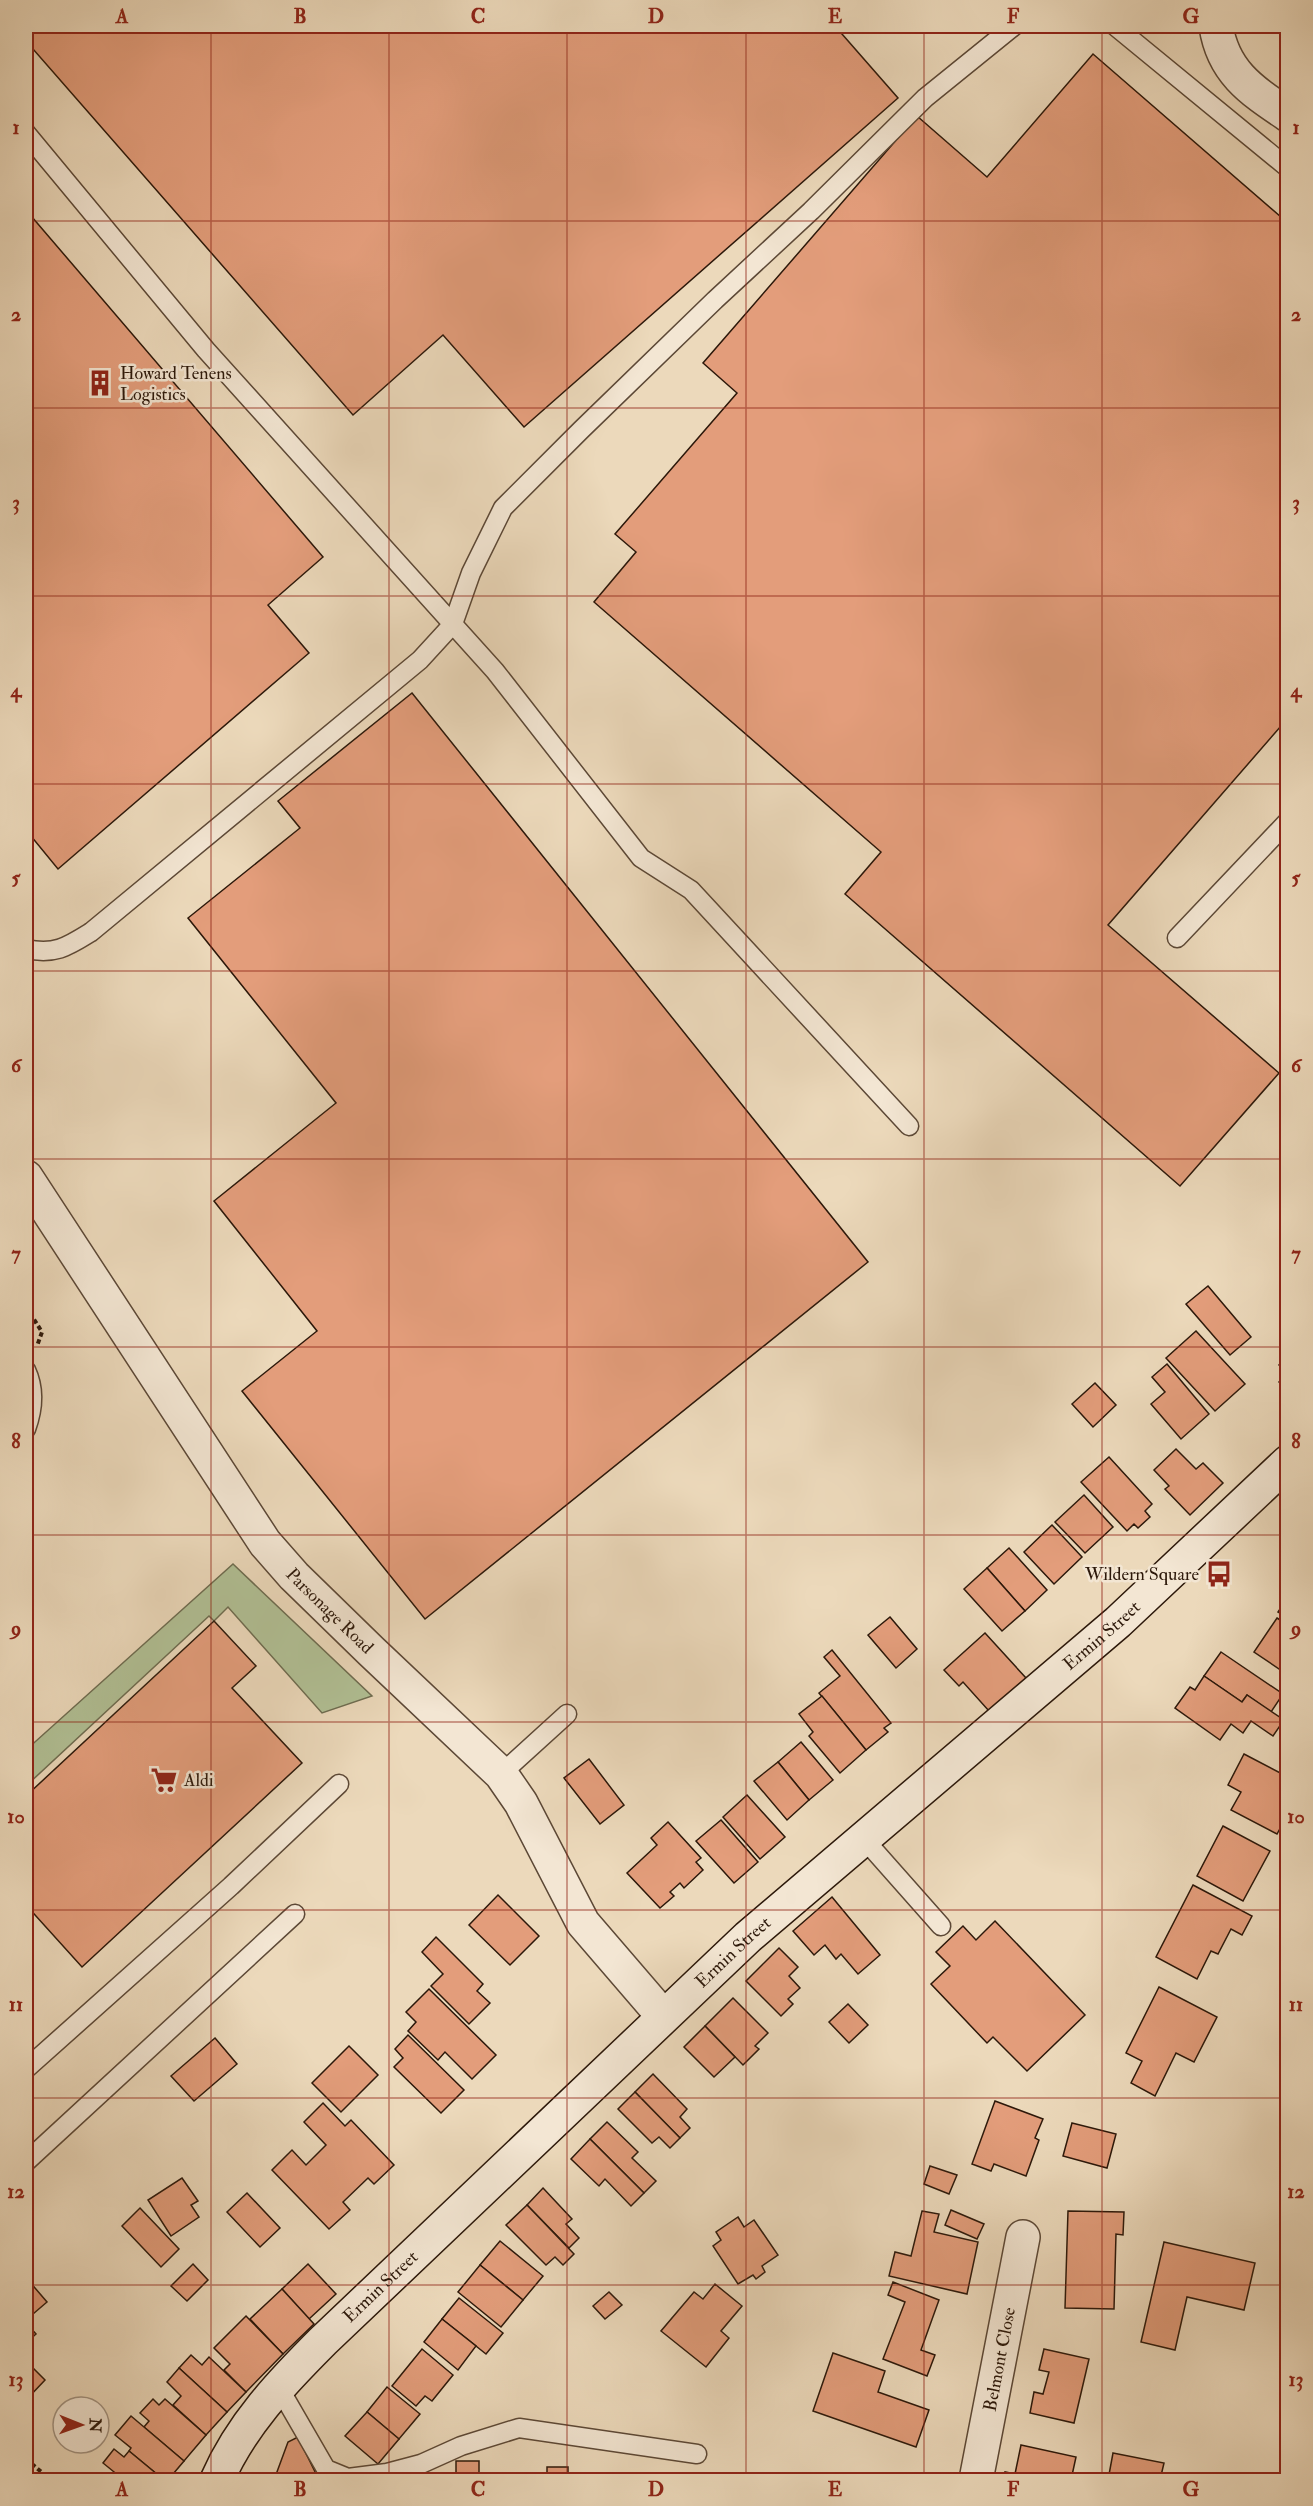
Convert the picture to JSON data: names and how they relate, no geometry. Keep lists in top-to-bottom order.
{
  "streets": {
    "main road": ["Parsonage Road", "Ermin Street", "Belmont Close"]
  },
  "crossings": [
    ["Parsonage Road", "Ermin Street"]
  ],
  "places": {
    "building": ["Howard Tenens Logistics"],
    "bus stop": ["Wildern Square"],
    "supermarket": ["Aldi"]
  },
  "north": "right",
  "grid": {
    "columns": [
      "A",
      "B",
      "C",
      "D",
      "E",
      "F",
      "G"
    ],
    "rows": [
      "1",
      "2",
      "3",
      "4",
      "5",
      "6",
      "7",
      "8",
      "9",
      "10",
      "11",
      "12",
      "13"
    ]
  }
}
